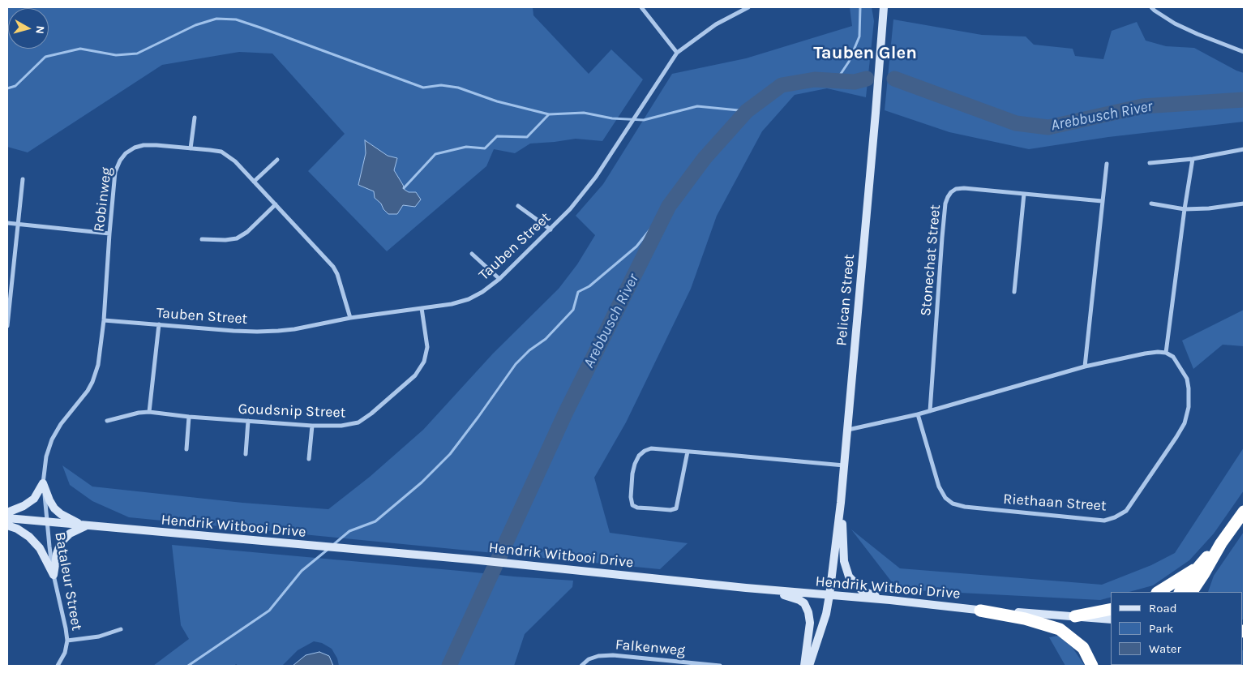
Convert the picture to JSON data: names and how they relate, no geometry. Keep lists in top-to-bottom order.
{
  "streets": {
    "main road": ["Pelican Street", "Hendrik Witbooi Drive"],
    "street": [
      "Robinweg",
      "Tauben Street",
      "Stonechat Street",
      "Goudsnip Street",
      "Riethaan Street",
      "Bataleur Street",
      "Falkenweg"
    ]
  },
  "crossings": [
    ["Robinweg", "Tauben Street"],
    ["Robinweg", "Hendrik Witbooi Drive"],
    ["Robinweg", "Bataleur Street"],
    ["Tauben Street", "Goudsnip Street"],
    ["Pelican Street", "Hendrik Witbooi Drive"],
    ["Hendrik Witbooi Drive", "Bataleur Street"]
  ],
  "districts": ["Tauben Glen"],
  "water": ["Arebbusch River"],
  "legend": ["Road", "Park", "Water"],
  "north": "right"
}
